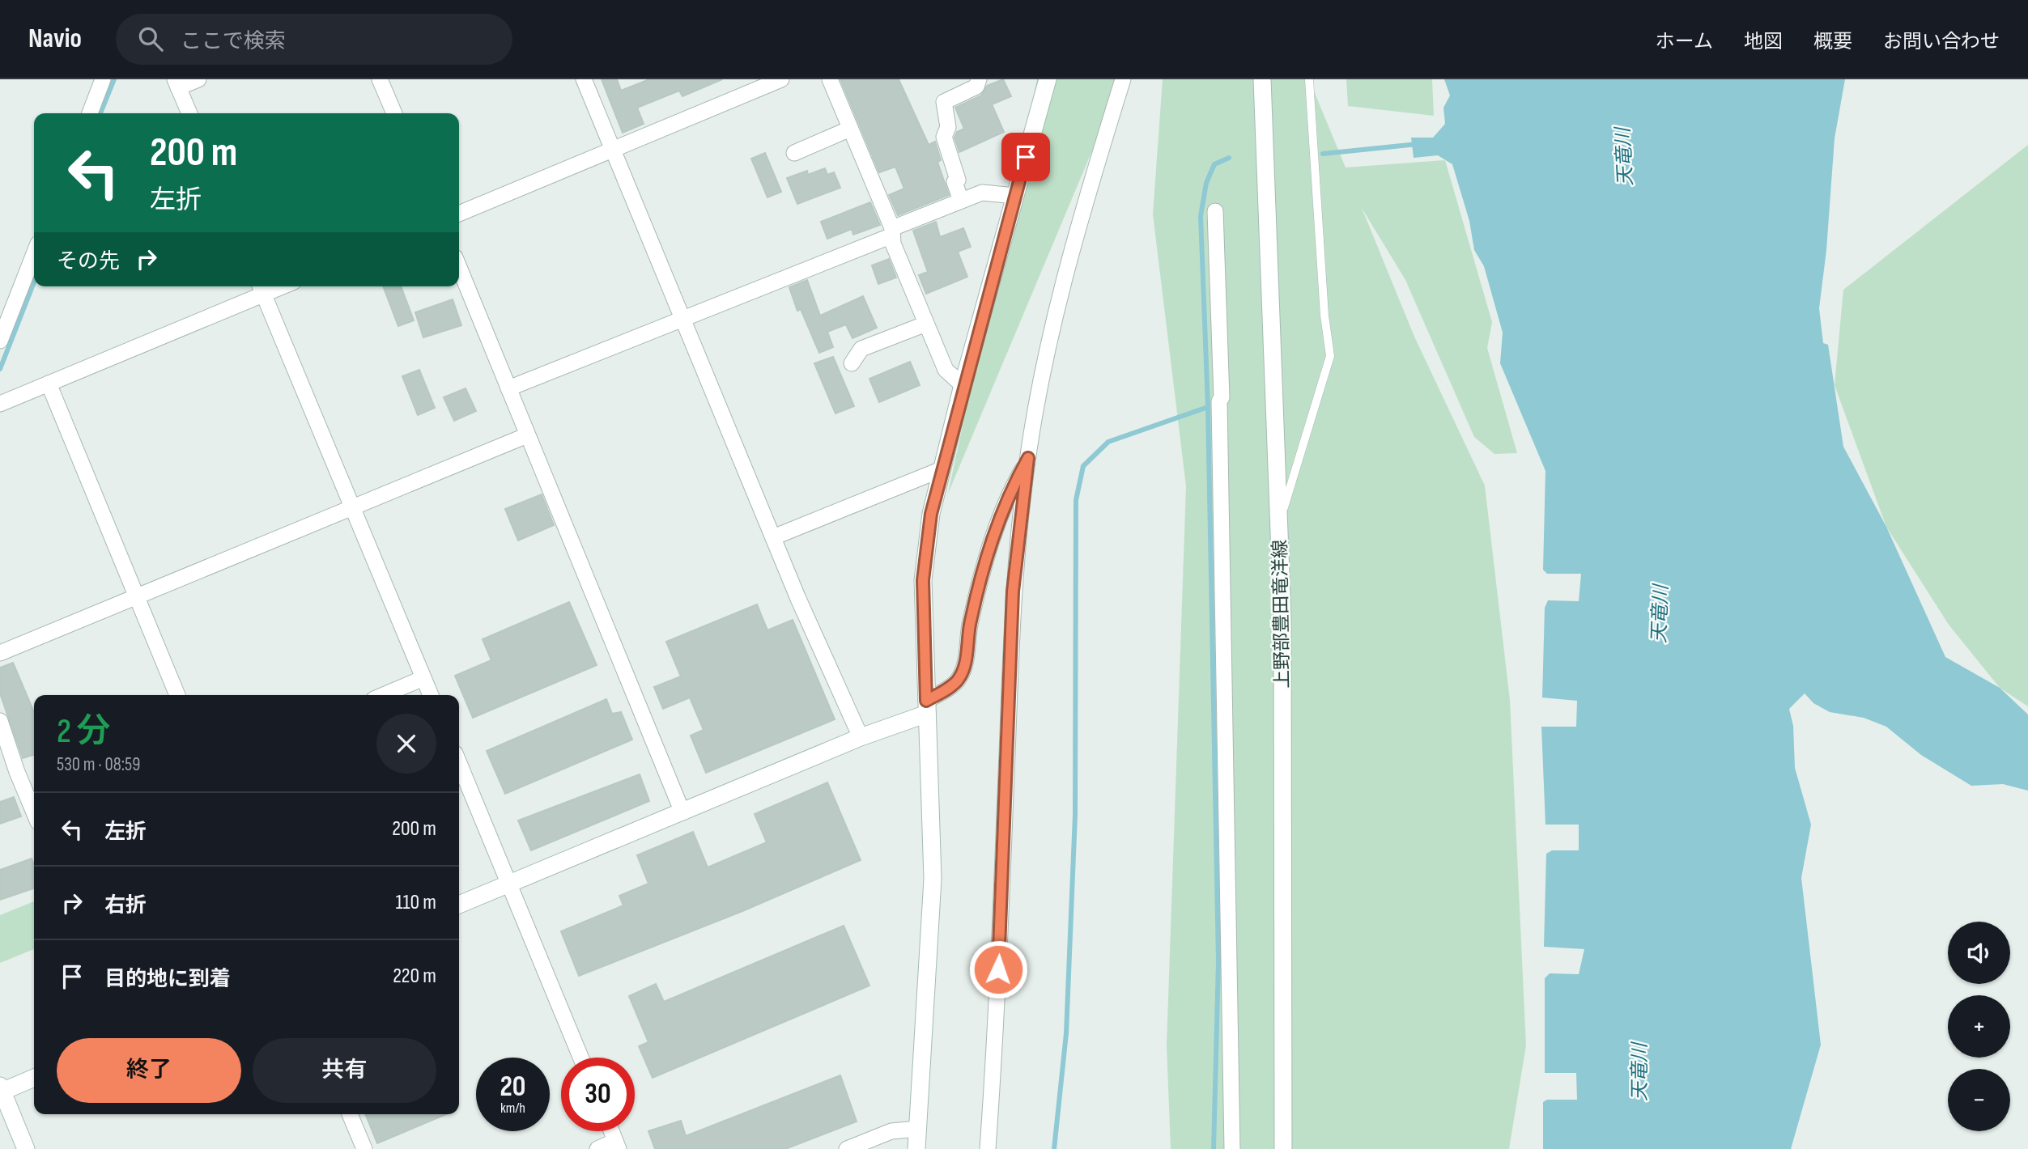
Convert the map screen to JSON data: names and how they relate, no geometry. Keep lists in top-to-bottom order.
{
  "streets": {
    "street": ["上野部豊田竜洋線"]
  },
  "water": ["天竜川"],
  "page": {
    "header": "Navio",
    "search": "ここで検索",
    "nav": [
      "ホーム",
      "地図",
      "概要",
      "お問い合わせ"
    ],
    "turn": ["200 m", "左折"],
    "then": "その先",
    "heading": ["2 分", "530 m · 08:59"],
    "list": [
      {
        "name": "左折",
        "value": "200 m"
      },
      {
        "name": "右折",
        "value": "110 m"
      },
      {
        "name": "目的地に到着",
        "value": "220 m"
      }
    ],
    "map_buttons": ["+", "−"],
    "buttons": ["終了", "共有"],
    "speed": "20 km/h",
    "limit": "30"
  }
}
